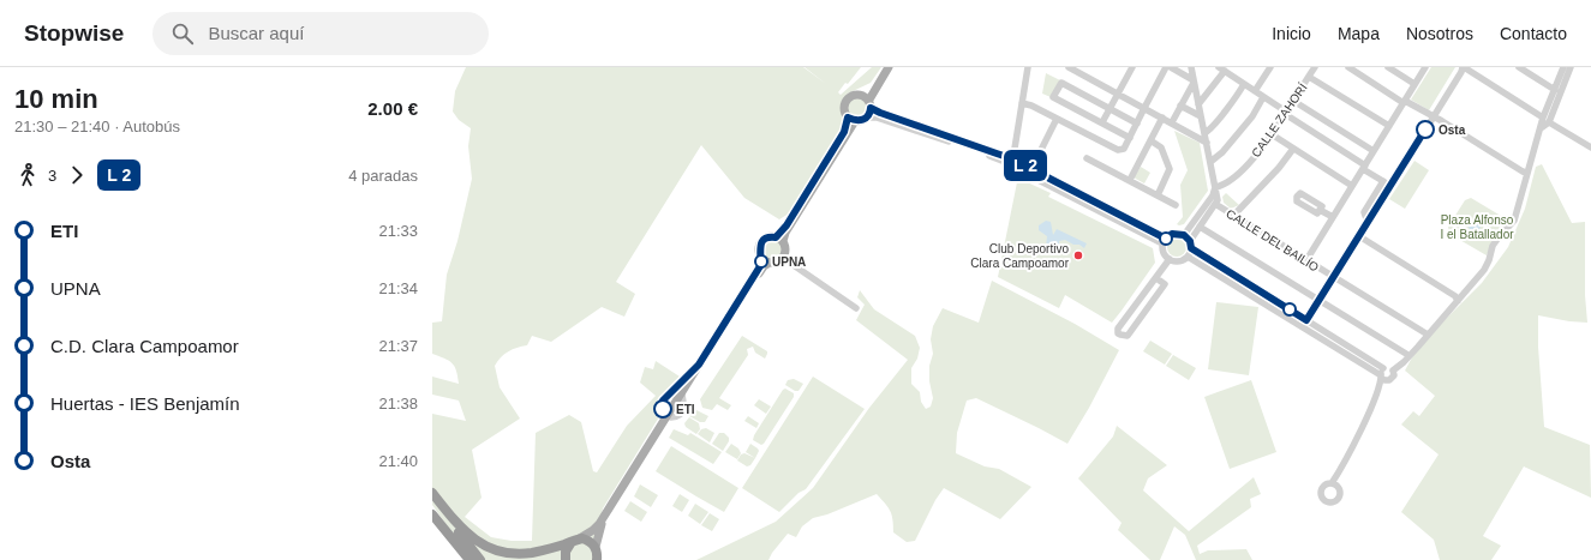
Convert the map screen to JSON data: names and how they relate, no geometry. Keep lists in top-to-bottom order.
{
  "streets": {
    "street": ["CALLE ZAHORÍ", "CALLE DEL BAILÍO"]
  },
  "parks": ["Plaza Alfonso I el Batallador"],
  "places": [
    "Osta",
    "Club Deportivo Clara Campoamor",
    "UPNA",
    "ETI"
  ],
  "page": {
    "header": "Stopwise",
    "search": "Buscar aquí",
    "nav": [
      "Inicio",
      "Mapa",
      "Nosotros",
      "Contacto"
    ],
    "heading": ["10 min", "21:30 – 21:40 · Autobús", "2.00 €"],
    "on_map": "L 2",
    "legs": ["3", "L 2", "4 paradas"],
    "list": [
      {
        "name": "ETI",
        "value": "21:33"
      },
      {
        "name": "UPNA",
        "value": "21:34"
      },
      {
        "name": "C.D. Clara Campoamor",
        "value": "21:37"
      },
      {
        "name": "Huertas - IES Benjamín",
        "value": "21:38"
      },
      {
        "name": "Osta",
        "value": "21:40"
      }
    ]
  }
}
